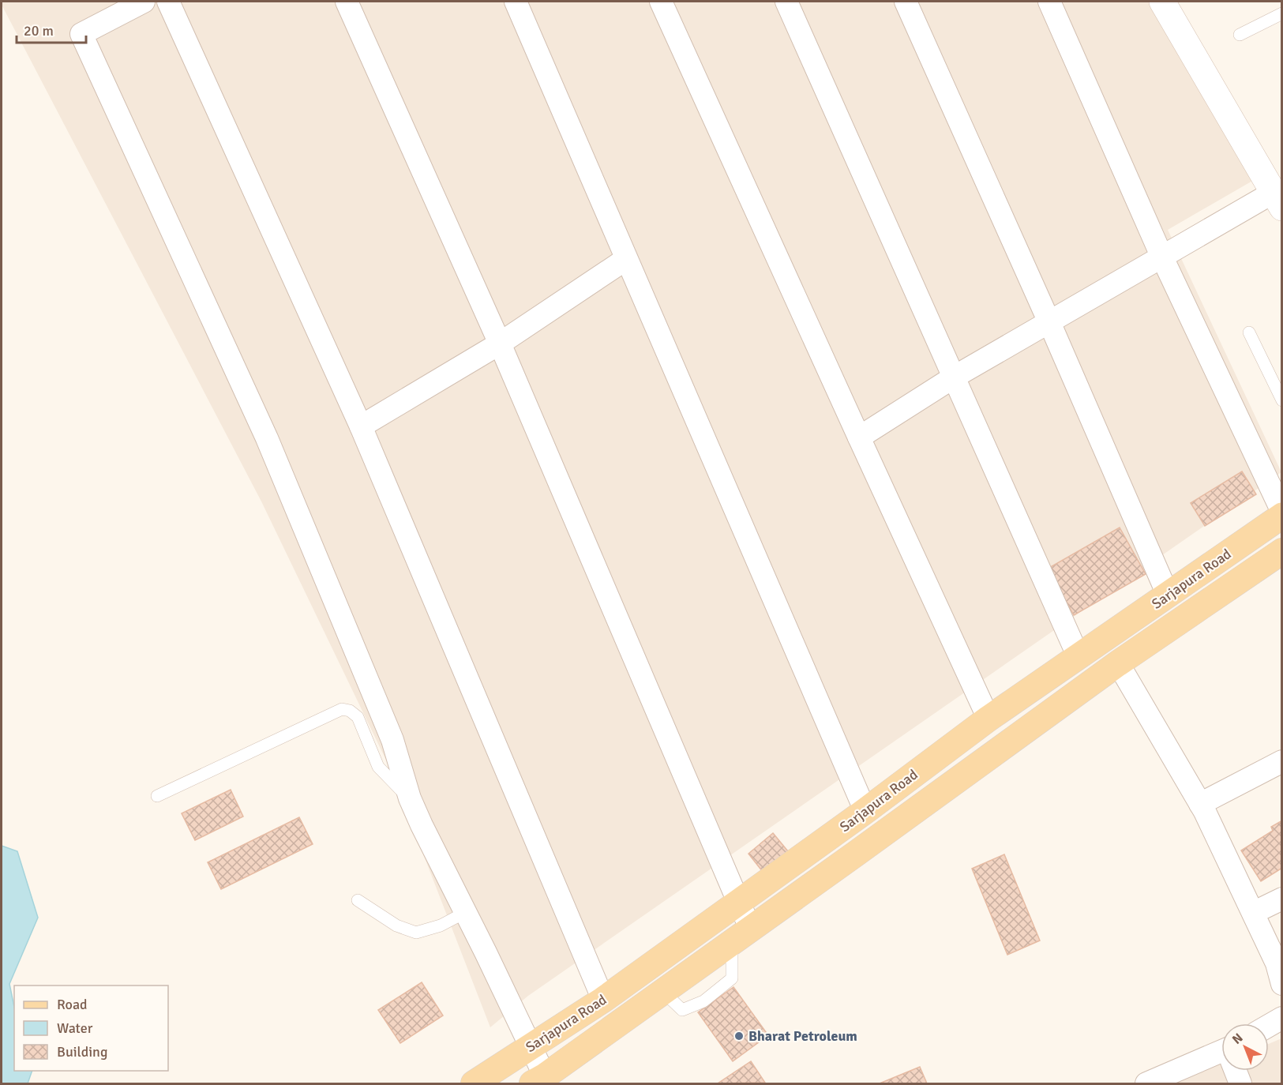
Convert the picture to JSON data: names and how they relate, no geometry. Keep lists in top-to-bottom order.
{
  "streets": {
    "main road": ["Sarjapura Road"]
  },
  "places": ["Bharat Petroleum"],
  "legend": ["Road", "Water", "Building"],
  "scale_bar": "20 m",
  "north": "top left"
}
